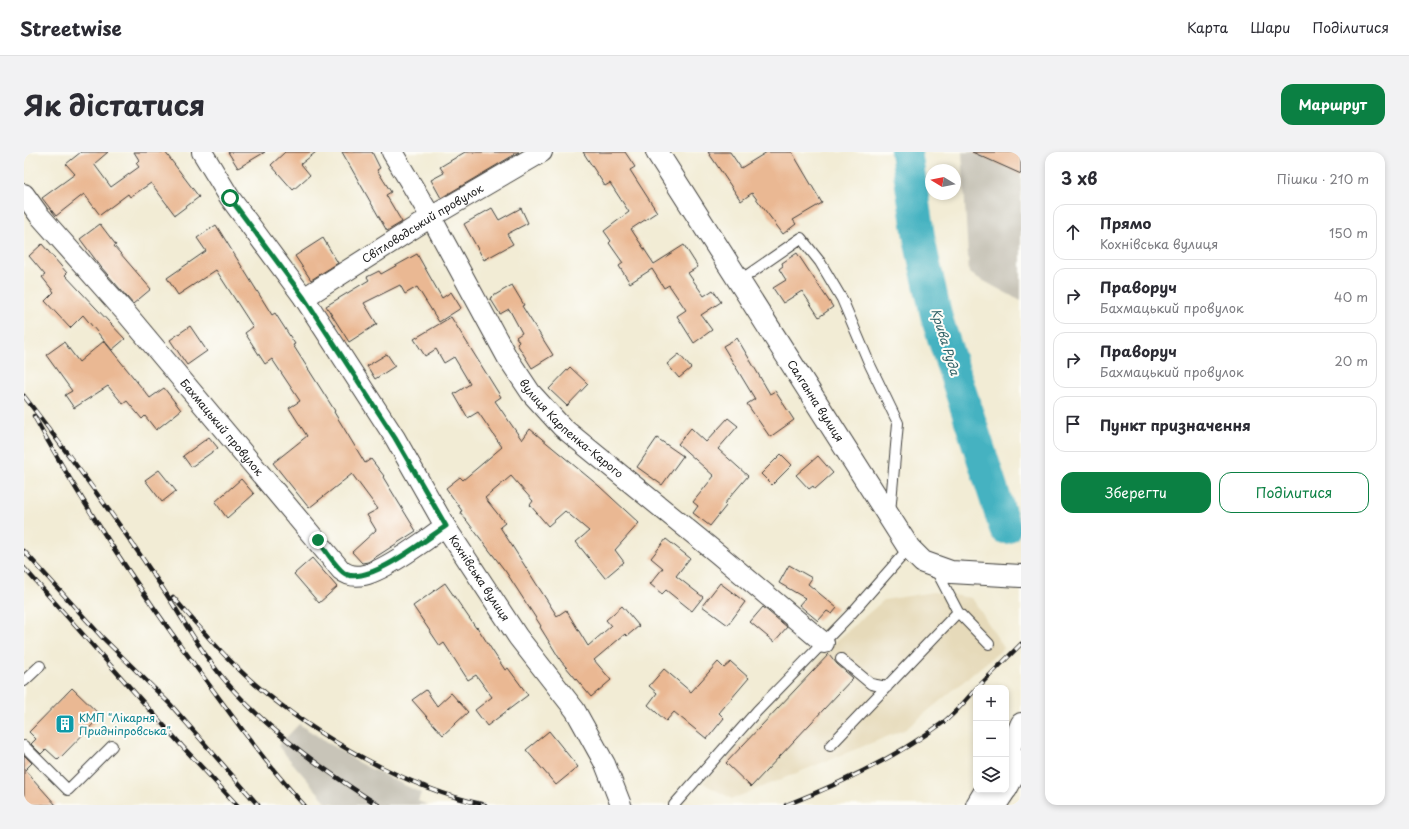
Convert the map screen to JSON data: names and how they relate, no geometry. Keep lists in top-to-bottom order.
{
  "streets": {
    "street": [
      "Світловодський провулок",
      "Салганна вулиця",
      "Бахмацький провулок",
      "вулиця Карпенка-Карого",
      "Кохнівська вулиця"
    ]
  },
  "crossings": [
    ["Світловодський провулок", "вулиця Карпенка-Карого"],
    ["Світловодський провулок", "Кохнівська вулиця"],
    ["Бахмацький провулок", "Кохнівська вулиця"]
  ],
  "water": ["Крива Руда"],
  "places": {
    "building": ["КМП \"Лікарня Придніпровська\""]
  },
  "north": "left",
  "page": {
    "header": "Streetwise",
    "nav": ["Карта", "Шари", "Поділитися"],
    "title": "Як дістатися",
    "buttons": [
      "Маршрут",
      ["Зберегти", "Поділитися"]
    ],
    "heading": ["3 хв", "Пішки · 210 m"],
    "list": [
      ["Прямо", "Кохнівська вулиця", "150 m"],
      ["Праворуч", "Бахмацький провулок", "40 m"],
      ["Праворуч", "Бахмацький провулок", "20 m"],
      "Пункт призначення"
    ],
    "map_buttons": ["+", "−"]
  }
}
